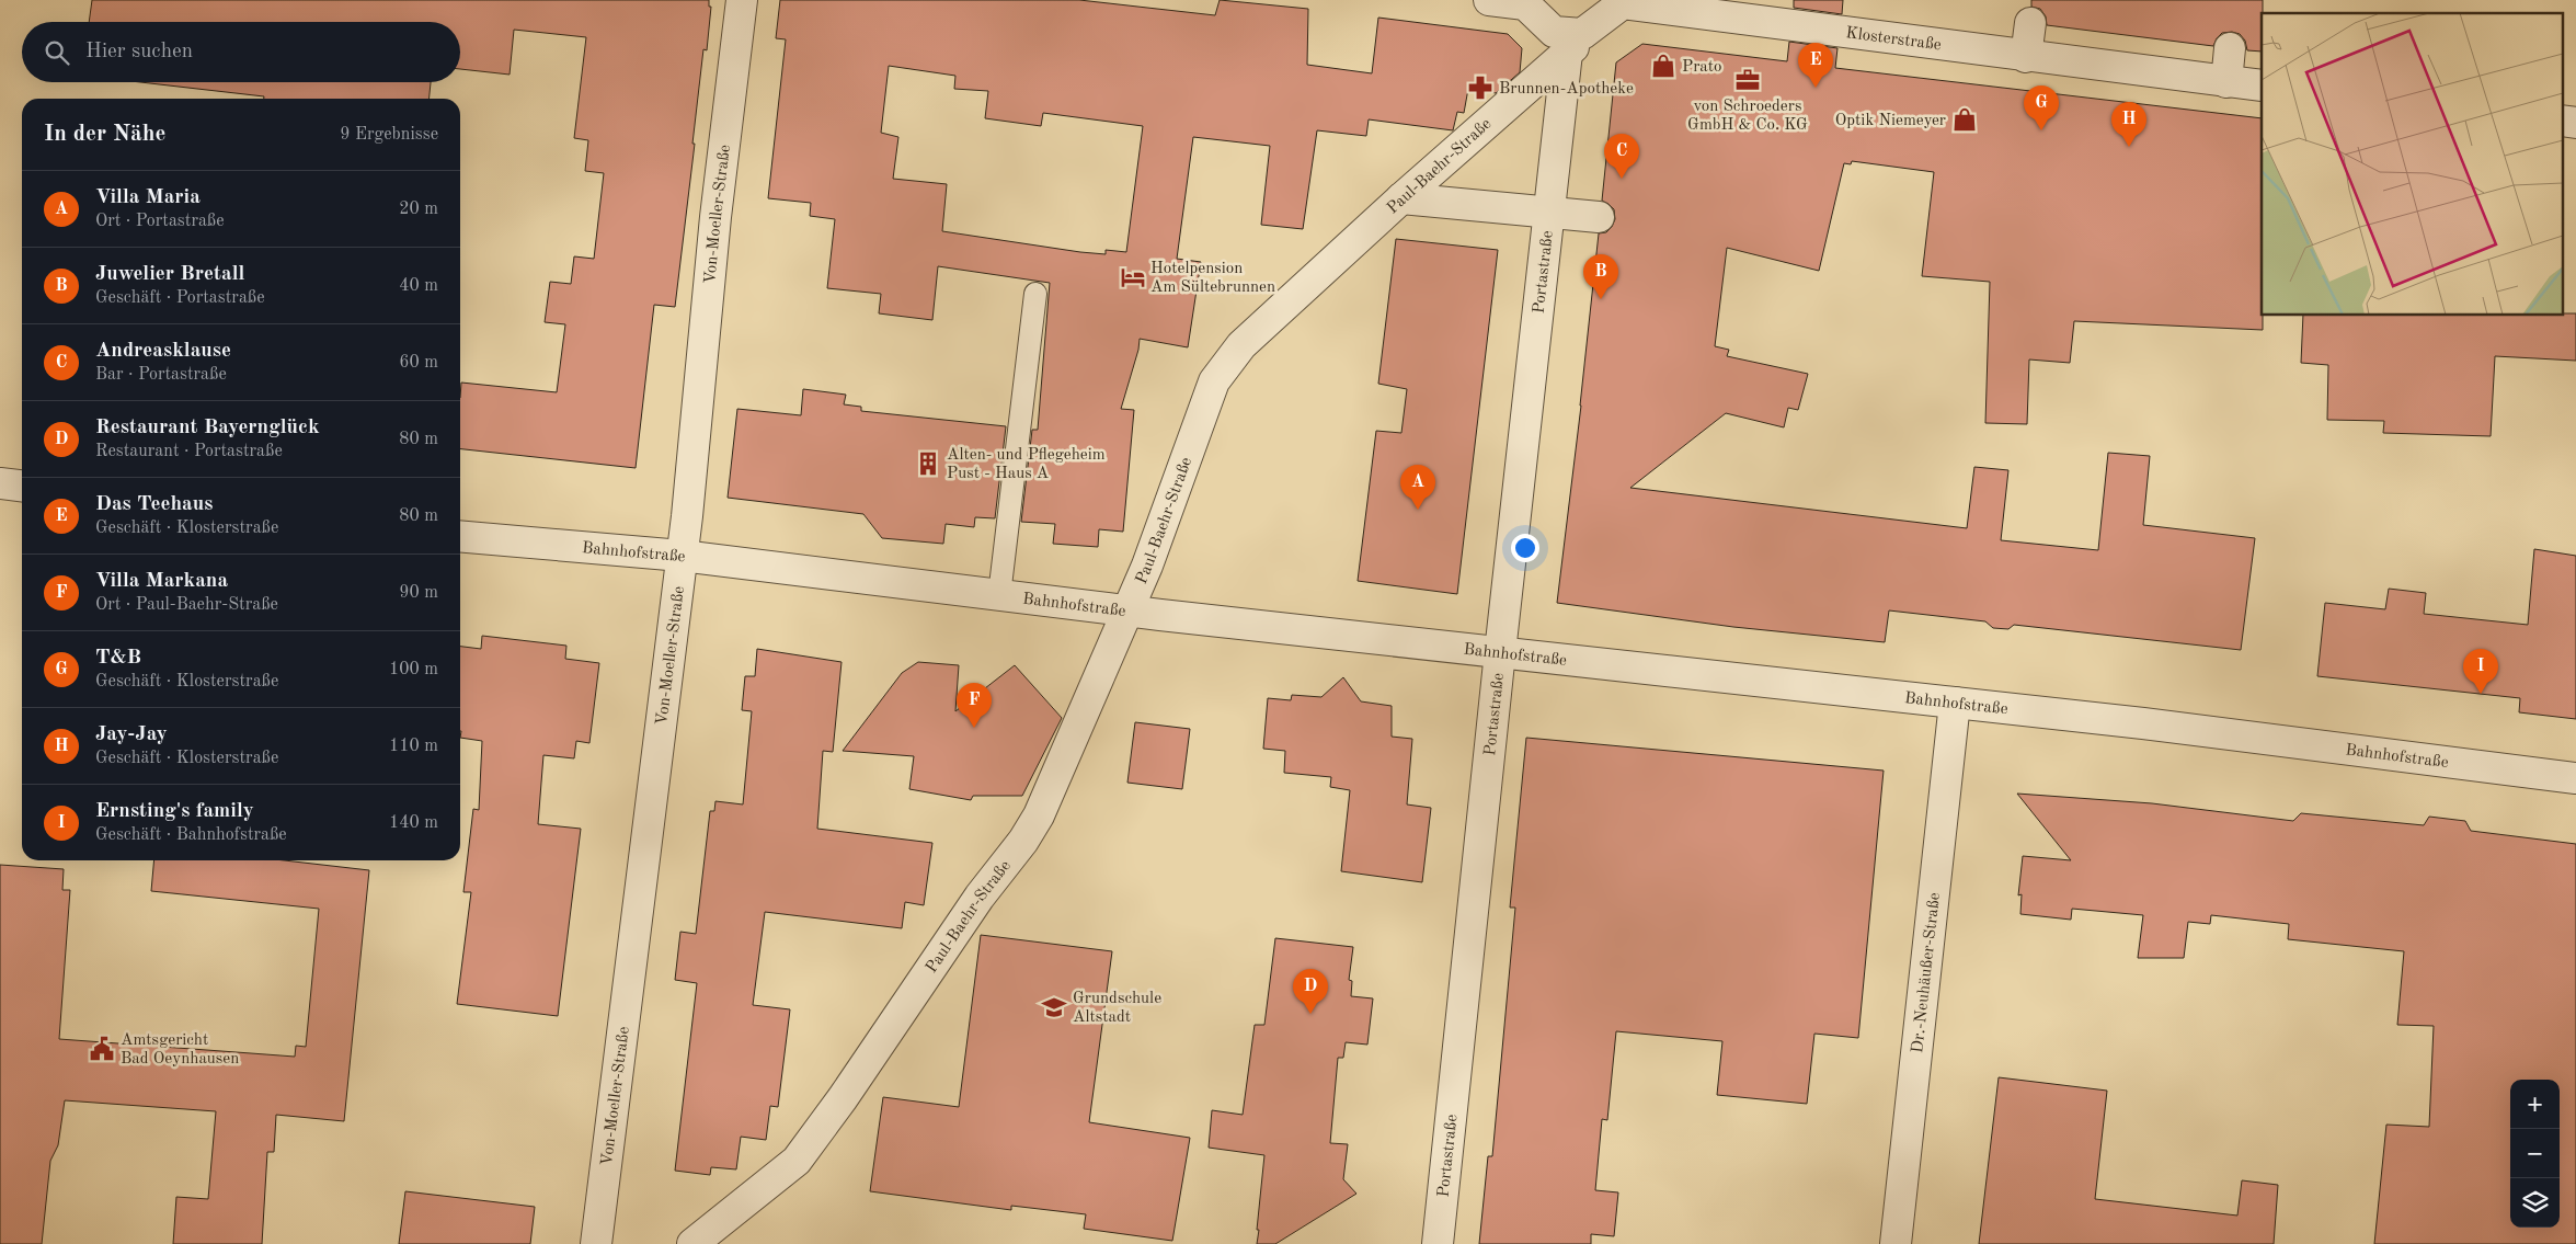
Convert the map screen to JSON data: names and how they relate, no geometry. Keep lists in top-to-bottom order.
{
  "streets": {
    "street": [
      "Klosterstraße",
      "Paul-Baehr-Straße",
      "Von-Moeller-Straße",
      "Portastraße",
      "Bahnhofstraße",
      "Dr.-Neuhäußer-Straße"
    ]
  },
  "crossings": [
    ["Klosterstraße", "Paul-Baehr-Straße"],
    ["Paul-Baehr-Straße", "Portastraße"],
    ["Paul-Baehr-Straße", "Bahnhofstraße"],
    ["Von-Moeller-Straße", "Bahnhofstraße"],
    ["Portastraße", "Bahnhofstraße"],
    ["Bahnhofstraße", "Dr.-Neuhäußer-Straße"]
  ],
  "places": {
    "shop": ["Prato", "Optik Niemeyer"],
    "office": ["von Schroeders GmbH & Co. KG"],
    "pharmacy": ["Brunnen-Apotheke"],
    "hotel": ["Hotelpension Am Sültebrunnen"],
    "building": ["Alten- und Pflegeheim Pust - Haus A"],
    "school or university": ["Grundschule Altstadt"],
    "public building": ["Amtsgericht Bad Oeynhausen"]
  },
  "page": {
    "search": "Hier suchen",
    "pins": [
      "E",
      "G",
      "H",
      "C",
      "B",
      "A",
      "I",
      "F",
      "D"
    ],
    "heading": ["In der Nähe", "9 Ergebnisse"],
    "list": [
      {
        "mark": "A",
        "name": "Villa Maria",
        "note": "Ort · Portastraße",
        "value": "20 m"
      },
      {
        "mark": "B",
        "name": "Juwelier Bretall",
        "note": "Geschäft · Portastraße",
        "value": "40 m"
      },
      {
        "mark": "C",
        "name": "Andreasklause",
        "note": "Bar · Portastraße",
        "value": "60 m"
      },
      {
        "mark": "D",
        "name": "Restaurant Bayernglück",
        "note": "Restaurant · Portastraße",
        "value": "80 m"
      },
      {
        "mark": "E",
        "name": "Das Teehaus",
        "note": "Geschäft · Klosterstraße",
        "value": "80 m"
      },
      {
        "mark": "F",
        "name": "Villa Markana",
        "note": "Ort · Paul-Baehr-Straße",
        "value": "90 m"
      },
      {
        "mark": "G",
        "name": "T&B",
        "note": "Geschäft · Klosterstraße",
        "value": "100 m"
      },
      {
        "mark": "H",
        "name": "Jay-Jay",
        "note": "Geschäft · Klosterstraße",
        "value": "110 m"
      },
      {
        "mark": "I",
        "name": "Ernsting's family",
        "note": "Geschäft · Bahnhofstraße",
        "value": "140 m"
      }
    ],
    "map_buttons": ["+", "−"]
  }
}
